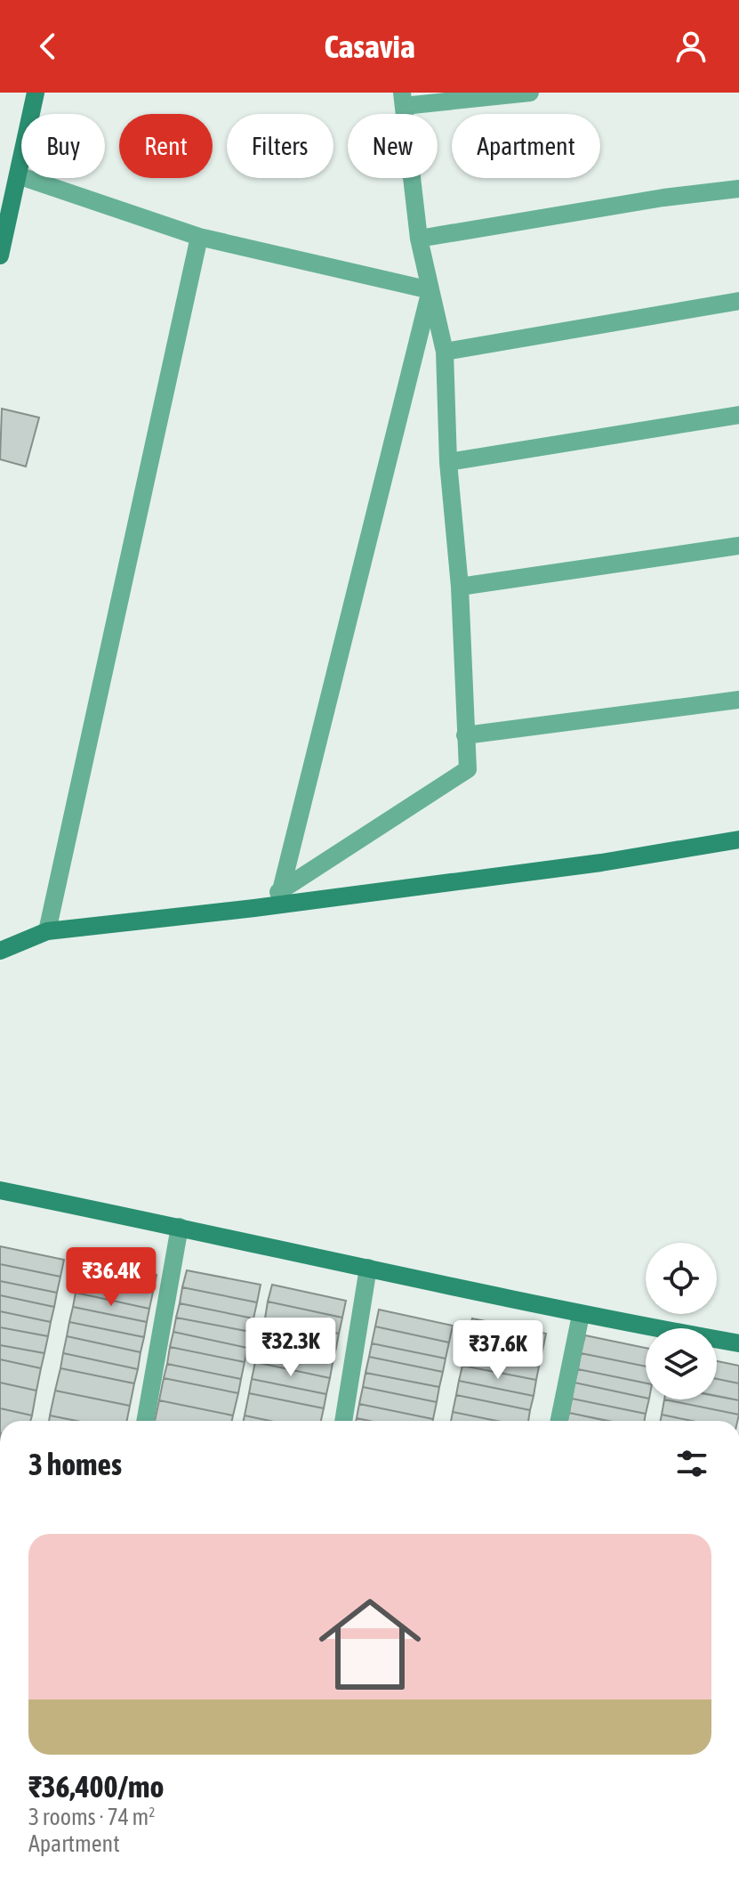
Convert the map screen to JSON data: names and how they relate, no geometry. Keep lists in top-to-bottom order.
{
  "page": {
    "header": "Casavia",
    "chip": [
      "Buy",
      "Rent",
      "Filters",
      "New",
      "Apartment"
    ],
    "price": ["₹36.4K", "₹32.3K", "₹37.6K"],
    "heading": "3 homes",
    "list": [
      {
        "name": "₹36,400/mo",
        "note": "3 rooms · 74 m² · Apartment"
      }
    ]
  }
}
